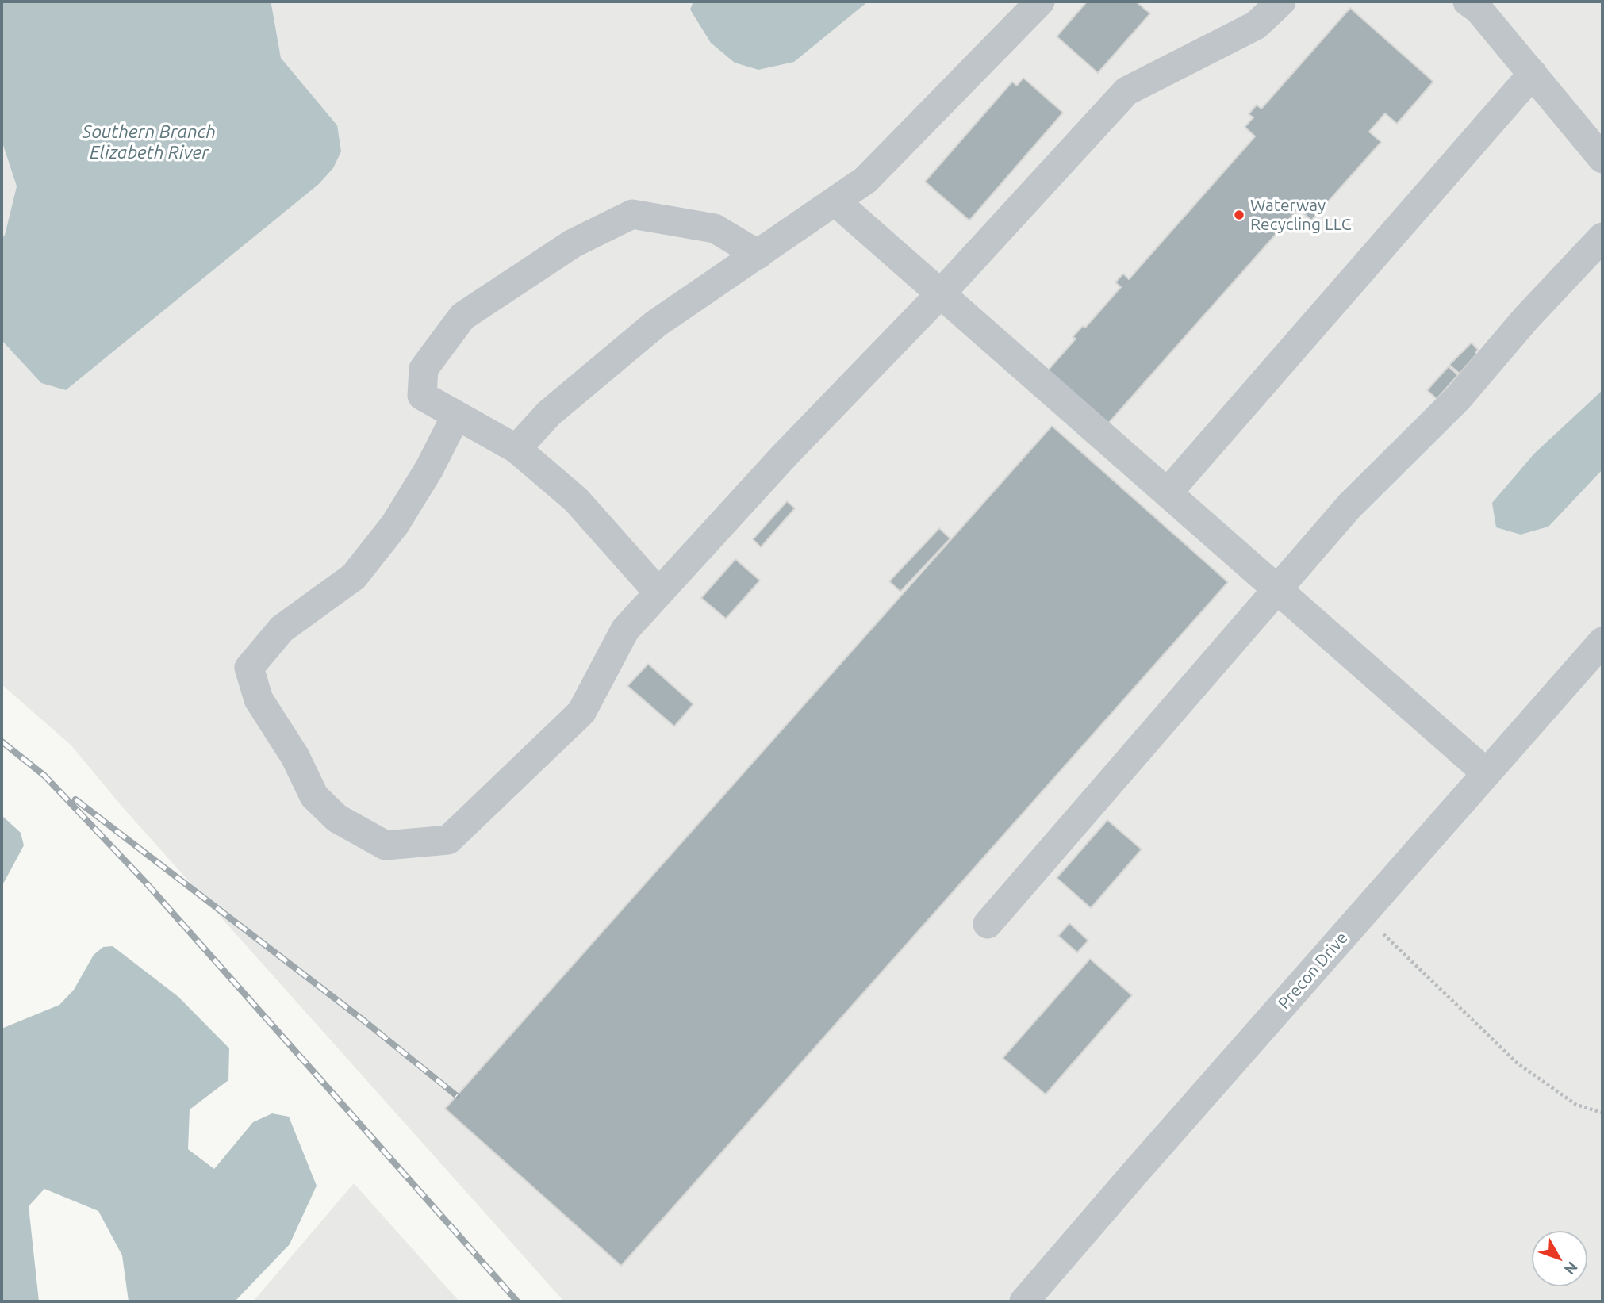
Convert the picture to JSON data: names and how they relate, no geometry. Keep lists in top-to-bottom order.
{
  "streets": {
    "street": ["Precon Drive"]
  },
  "water": ["Southern Branch Elizabeth River"],
  "places": ["Waterway Recycling LLC"],
  "north": "bottom right"
}
